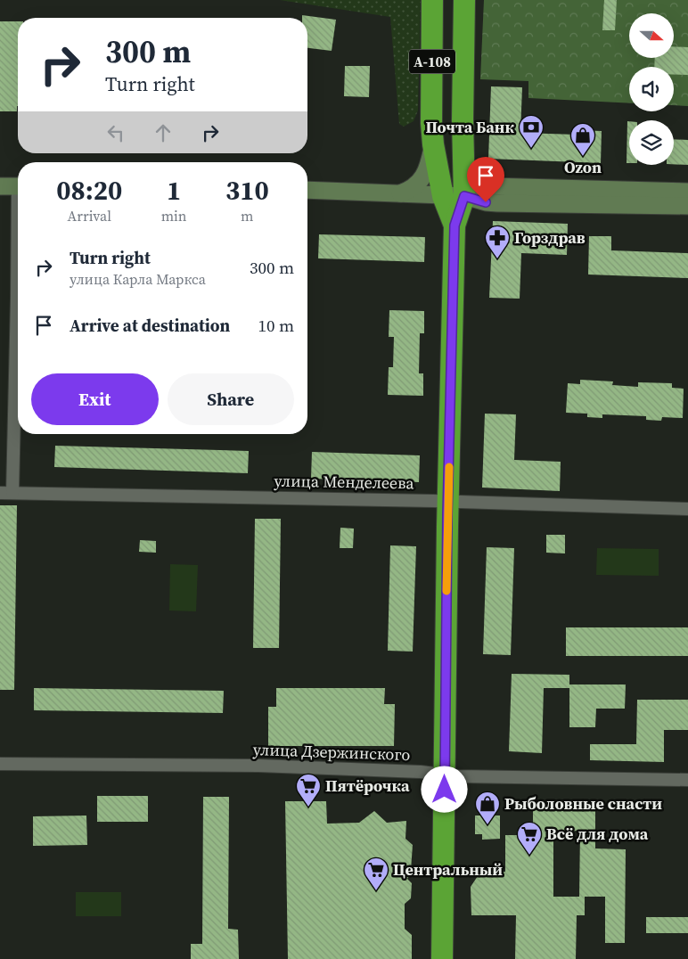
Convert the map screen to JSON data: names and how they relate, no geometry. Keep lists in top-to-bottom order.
{
  "streets": {
    "highway": ["А-108"],
    "street": ["улица Менделеева", "улица Дзержинского"]
  },
  "crossings": [
    ["А-108", "улица Менделеева"],
    ["А-108", "улица Дзержинского"]
  ],
  "places": {
    "bank": ["Почта Банк"],
    "shop": ["Ozon", "Рыболовные снасти"],
    "pharmacy": ["Горздрав"],
    "supermarket": ["Пятёрочка", "Всё для дома", "Центральный"]
  },
  "north": "right",
  "page": {
    "turn": ["300 m", "Turn right"],
    "eta": [
      "08:20",
      "Arrival",
      "1",
      "min",
      "310",
      "m"
    ],
    "list": [
      {
        "name": "Turn right",
        "note": "улица Карла Маркса",
        "value": "300 m"
      },
      {
        "name": "Arrive at destination",
        "value": "10 m"
      }
    ],
    "buttons": ["Exit", "Share"]
  }
}
